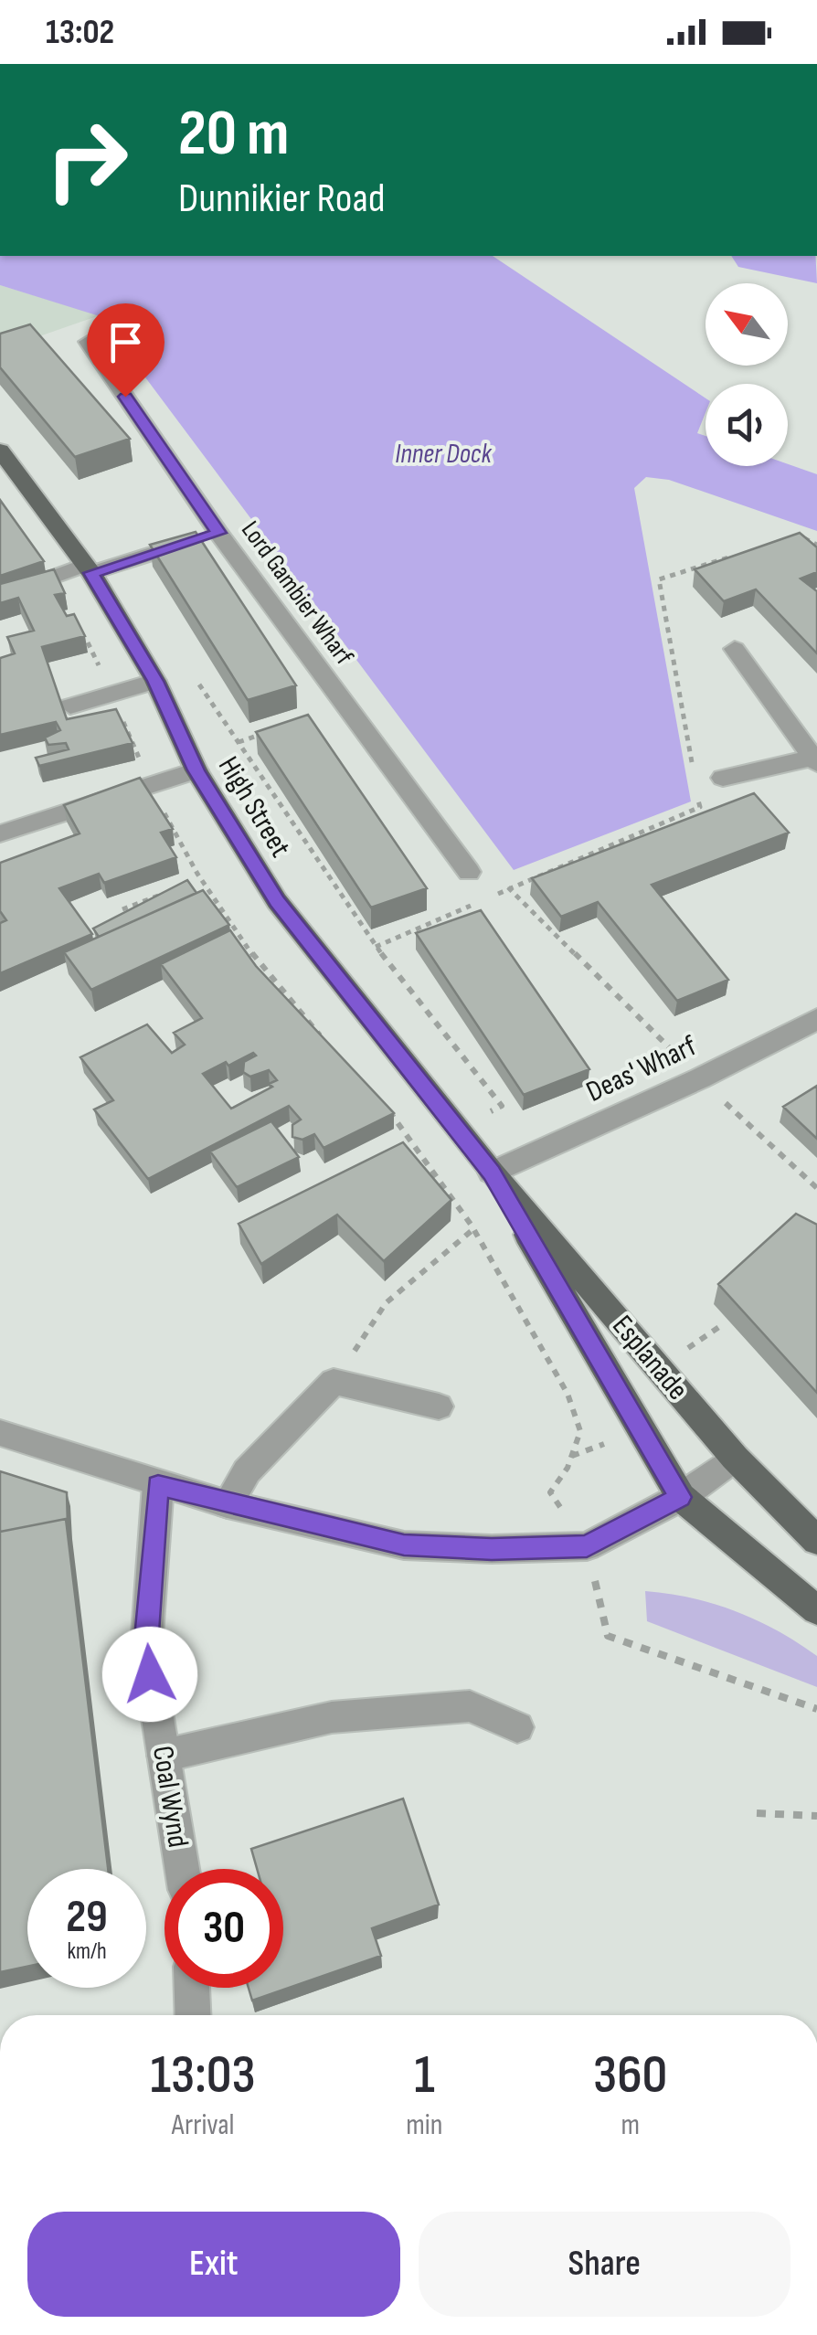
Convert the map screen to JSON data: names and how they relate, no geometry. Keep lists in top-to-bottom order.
{
  "streets": {
    "main road": ["High Street", "Esplanade"],
    "street": ["Lord Gambier Wharf", "Deas' Wharf", "Coal Wynd"]
  },
  "crossings": [
    ["High Street", "Deas' Wharf"],
    ["High Street", "Esplanade"],
    ["Deas' Wharf", "Esplanade"]
  ],
  "water": ["Inner Dock"],
  "north": "top left",
  "page": {
    "status": "13:02",
    "turn": ["20 m", "Dunnikier Road"],
    "speed": "29 km/h",
    "limit": "30",
    "eta": [
      "13:03",
      "Arrival",
      "1",
      "min",
      "360",
      "m"
    ],
    "buttons": ["Exit", "Share"]
  }
}
